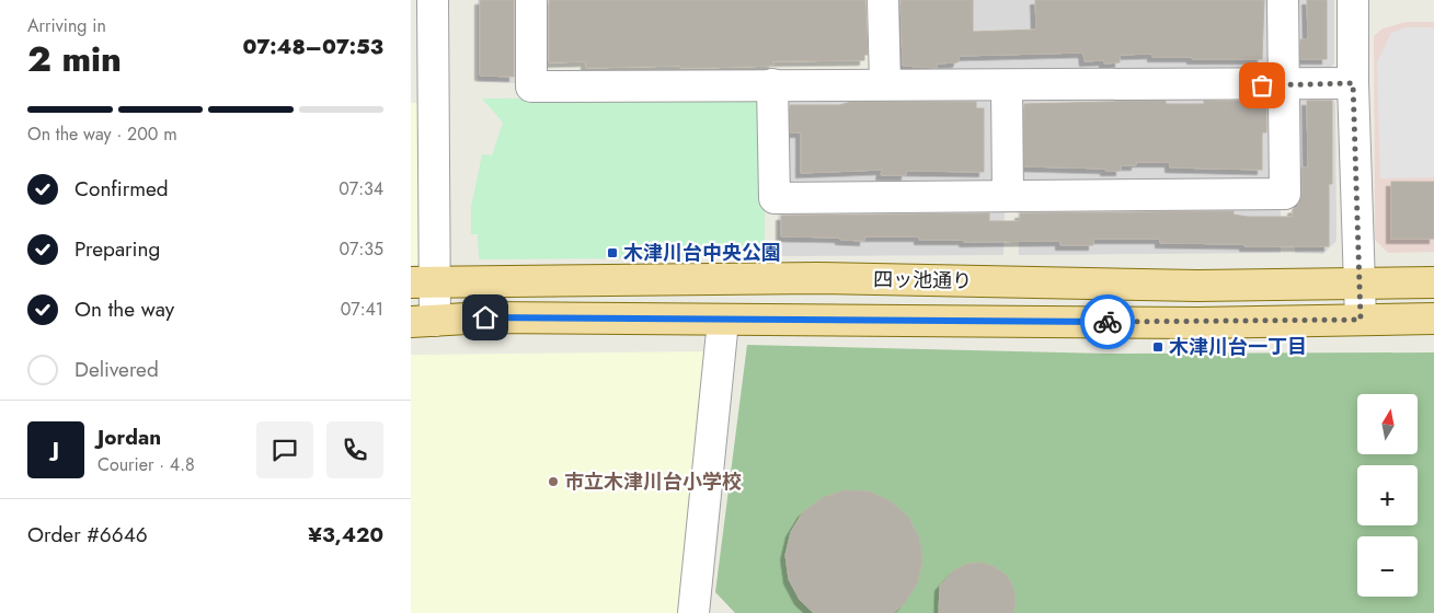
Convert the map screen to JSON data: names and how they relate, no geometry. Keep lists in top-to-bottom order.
{
  "streets": {
    "main road": ["四ッ池通り"]
  },
  "places": {
    "transit": ["木津川台中央公園", "木津川台一丁目"],
    "other": ["市立木津川台小学校"]
  },
  "north": "top",
  "page": {
    "heading": ["2 min", "Arriving in", "07:48–07:53"],
    "panel": [
      "Jordan",
      "Courier · 4.8",
      "Order #6646",
      "¥3,420"
    ],
    "bar": "On the way · 200 m",
    "list": [
      ["Confirmed", "07:34"],
      ["Preparing", "07:35"],
      ["On the way", "07:41"],
      "Delivered"
    ],
    "map_buttons": ["+", "−"],
    "round": "J"
  }
}
